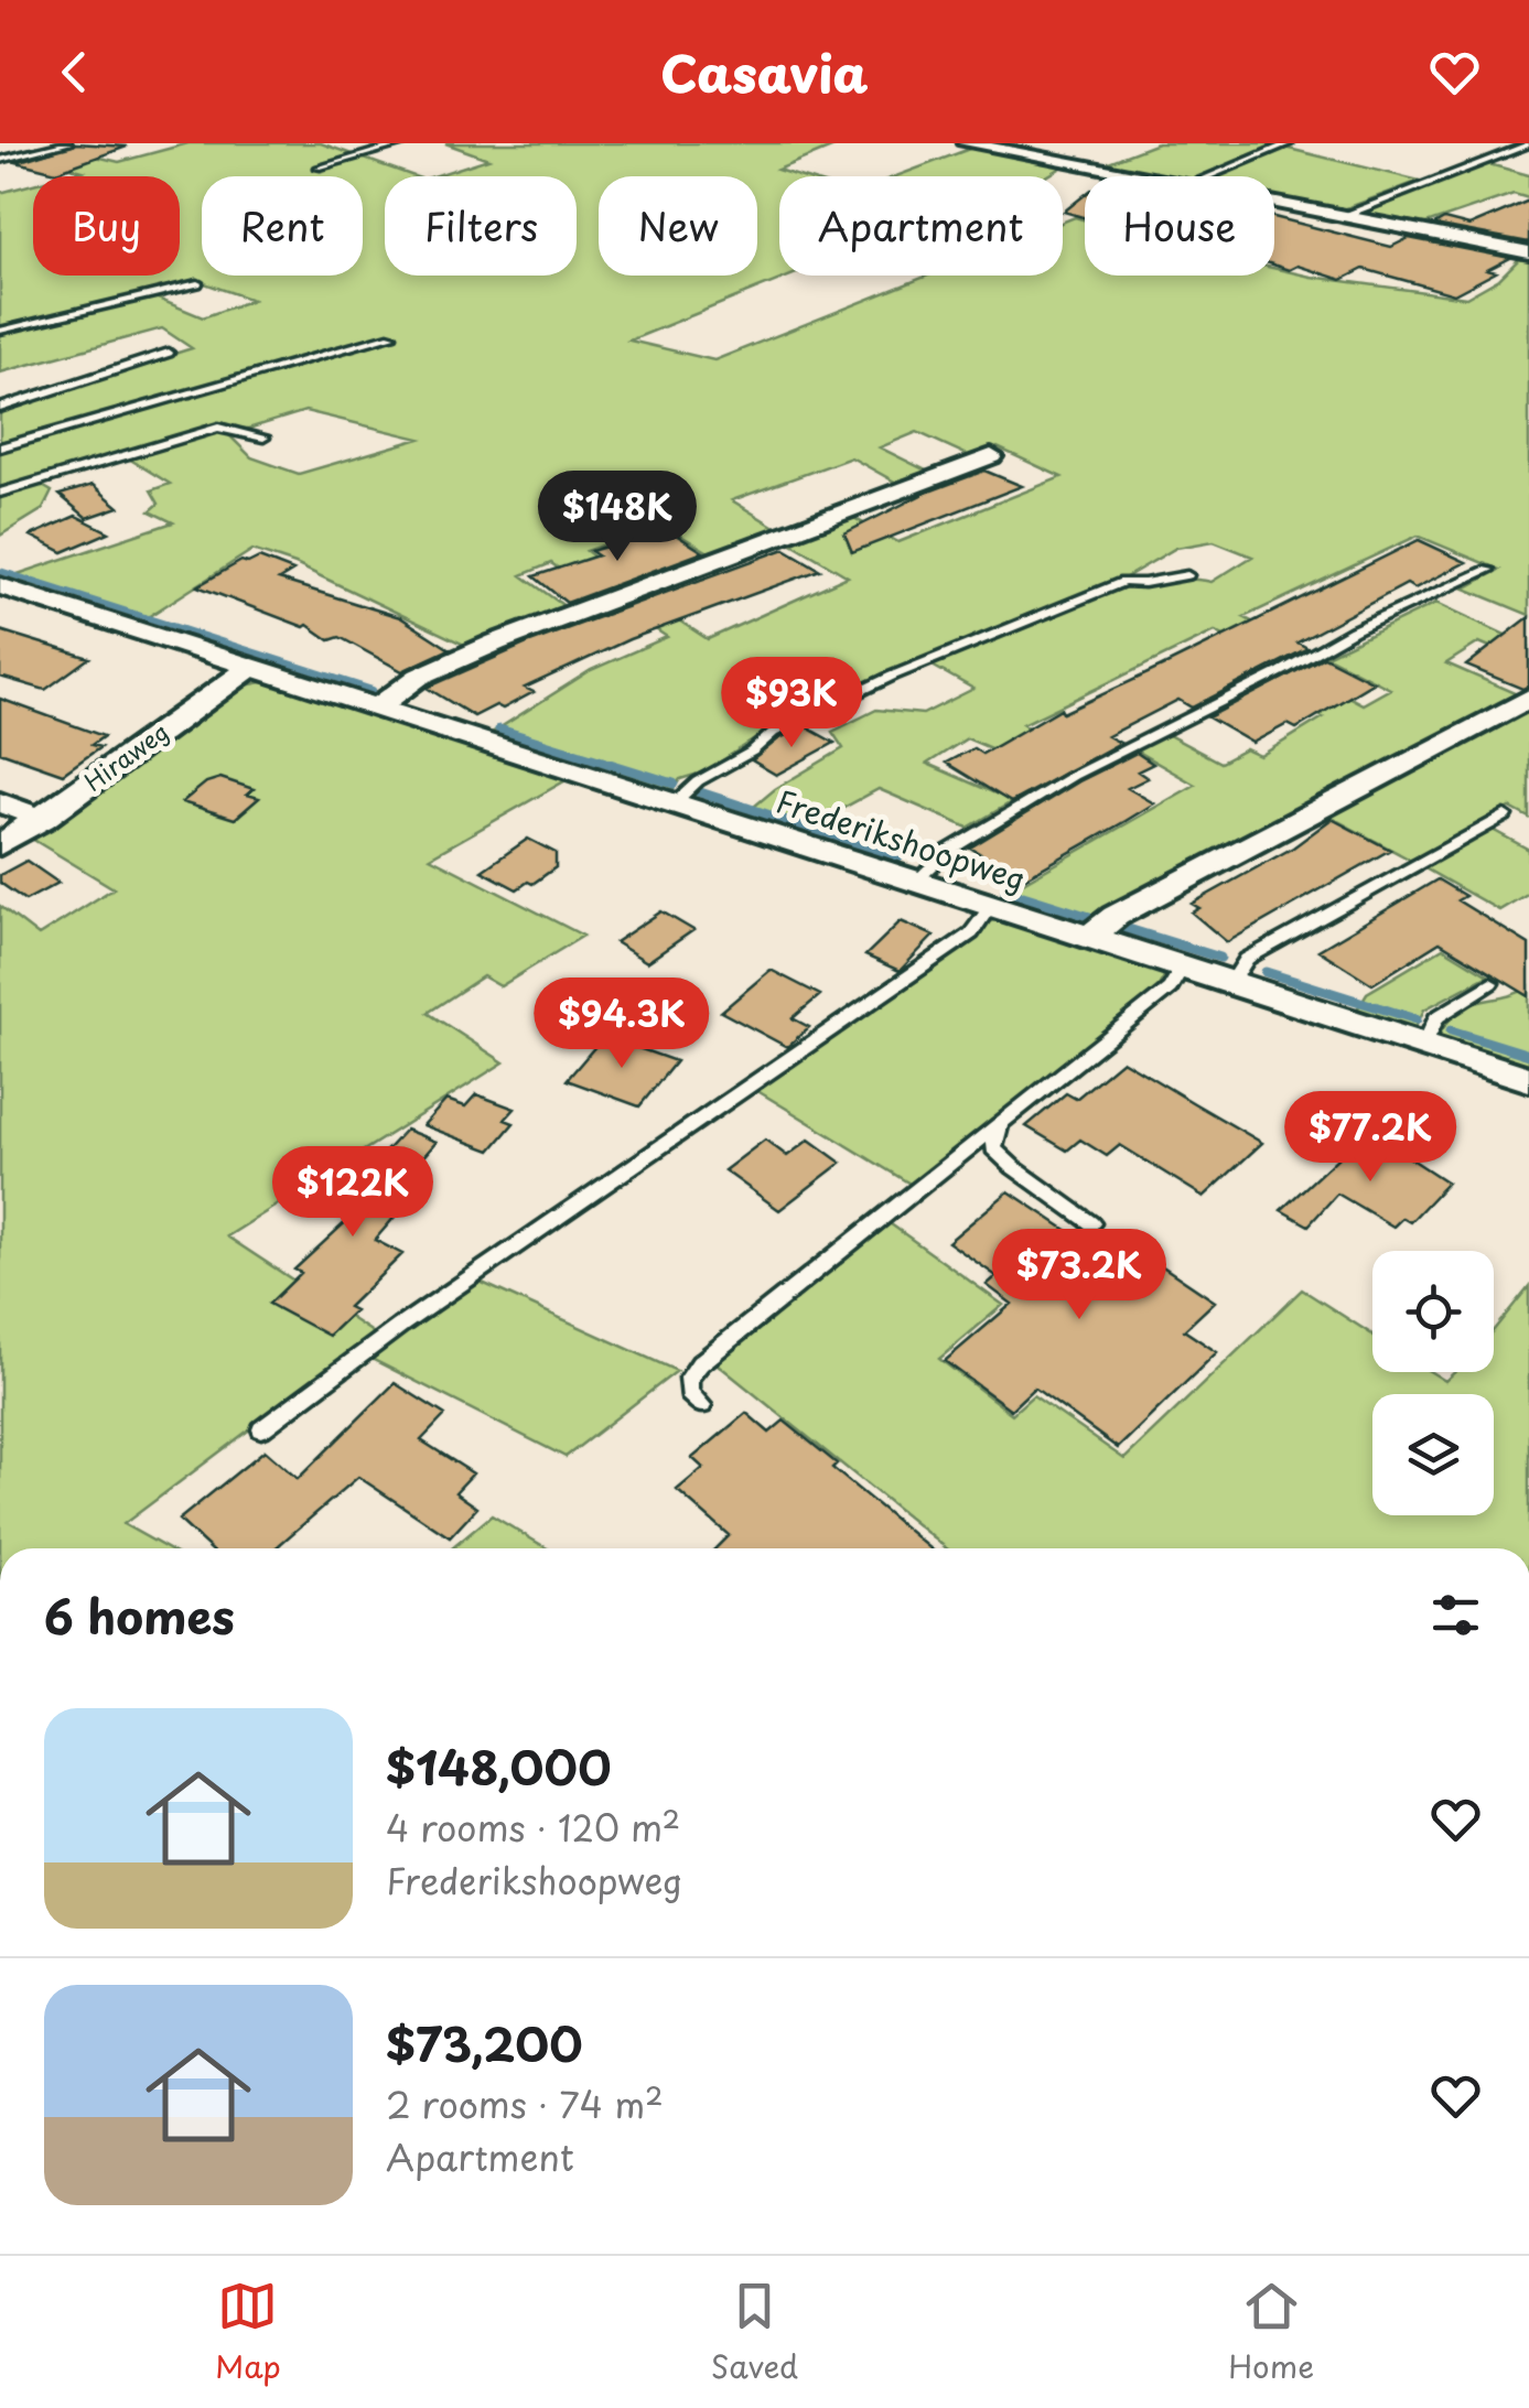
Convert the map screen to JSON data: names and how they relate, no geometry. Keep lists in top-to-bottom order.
{
  "streets": {
    "street": ["Hiraweg", "Frederikshoopweg"]
  },
  "crossings": [
    ["Hiraweg", "Frederikshoopweg"]
  ],
  "page": {
    "header": "Casavia",
    "chip": [
      "Buy",
      "Rent",
      "Filters",
      "New",
      "Apartment",
      "House"
    ],
    "price": [
      "$148K",
      "$93K",
      "$94.3K",
      "$77.2K",
      "$122K",
      "$73.2K"
    ],
    "heading": "6 homes",
    "list": [
      {
        "name": "$148,000",
        "note": "4 rooms · 120 m² · Frederikshoopweg"
      },
      {
        "name": "$73,200",
        "note": "2 rooms · 74 m² · Apartment"
      }
    ],
    "tabs": ["Map", "Saved", "Home"]
  }
}
